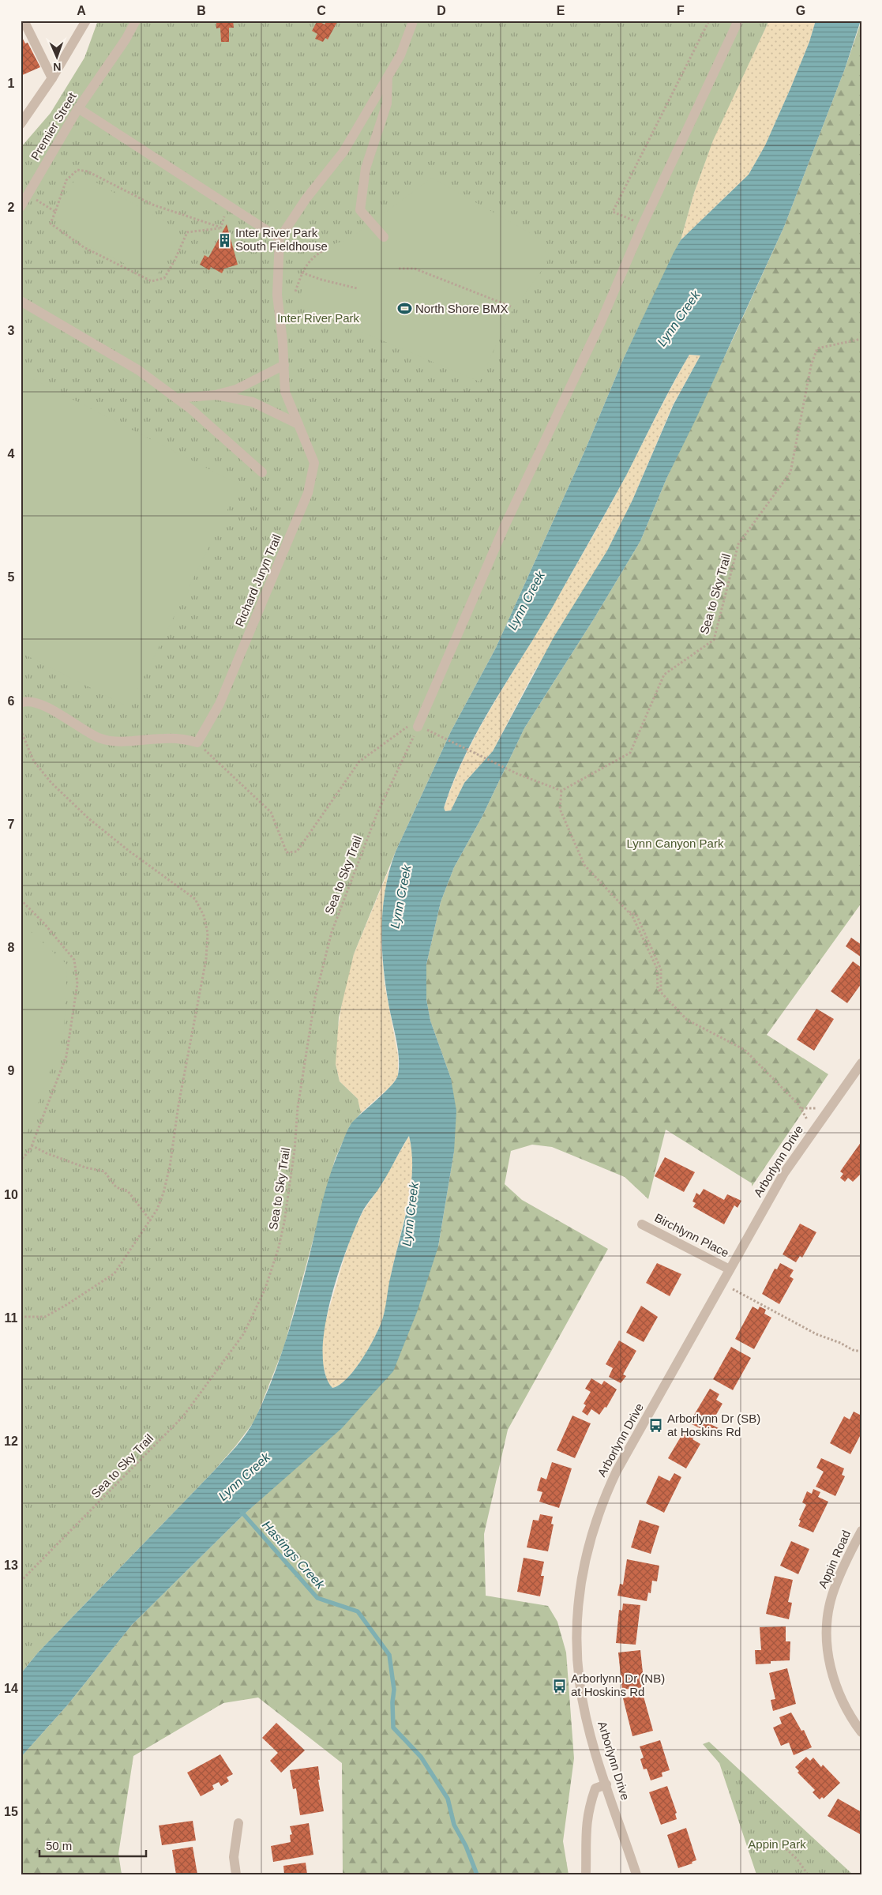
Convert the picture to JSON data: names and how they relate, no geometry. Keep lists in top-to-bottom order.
{
  "streets": {
    "street": [
      "Premier Street",
      "Richard Juryn Trail",
      "Arborlynn Drive",
      "Birchlynn Place",
      "Appin Road"
    ],
    "path": ["Sea to Sky Trail"]
  },
  "crossings": [
    ["Arborlynn Drive", "Birchlynn Place"]
  ],
  "water": ["Lynn Creek", "Hastings Creek"],
  "parks": ["Inter River Park", "Lynn Canyon Park", "Appin Park"],
  "places": {
    "building": ["Inter River Park South Fieldhouse"],
    "sports": ["North Shore BMX"],
    "bus stop": ["Arborlynn Dr (SB) at Hoskins Rd", "Arborlynn Dr (NB) at Hoskins Rd"]
  },
  "scale_bar": "50 m",
  "north": "bottom",
  "grid": {
    "columns": [
      "A",
      "B",
      "C",
      "D",
      "E",
      "F",
      "G"
    ],
    "rows": [
      "1",
      "2",
      "3",
      "4",
      "5",
      "6",
      "7",
      "8",
      "9",
      "10",
      "11",
      "12",
      "13",
      "14",
      "15"
    ]
  }
}
